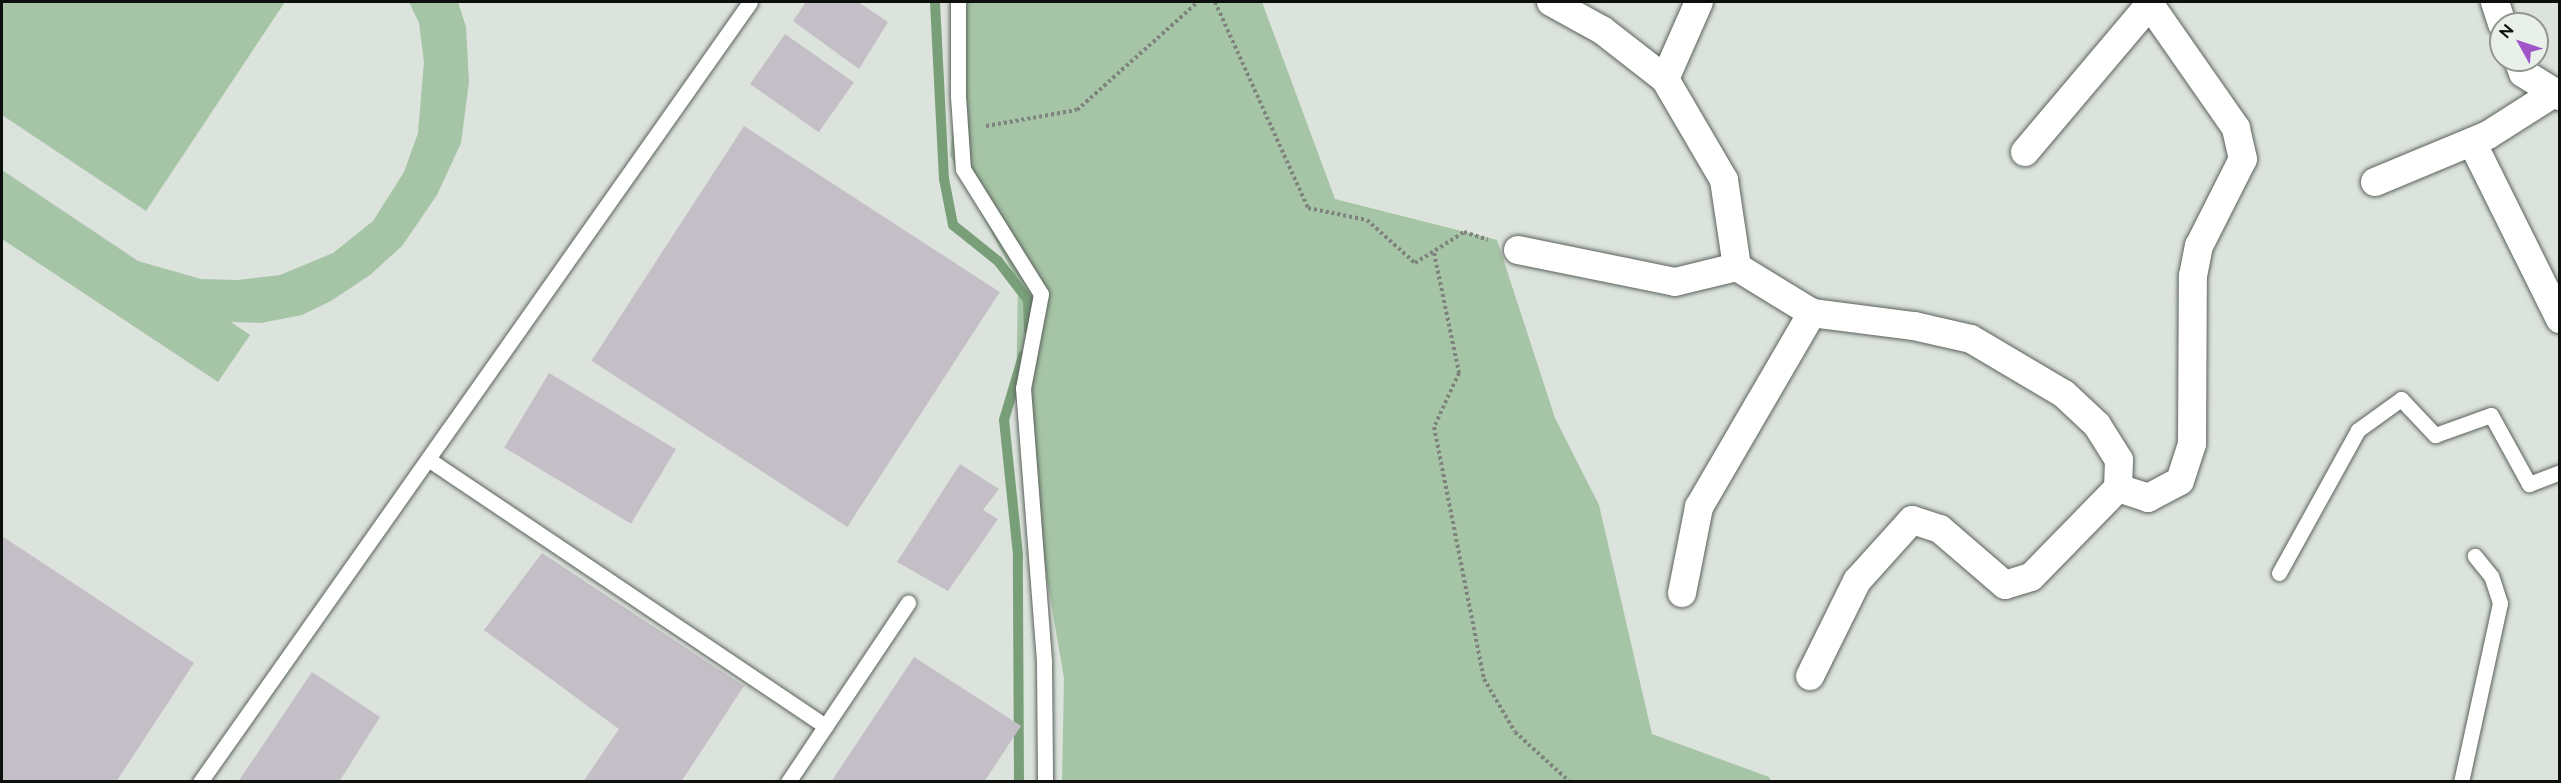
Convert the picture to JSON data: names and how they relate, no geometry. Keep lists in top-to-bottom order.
{
  "north": "top left"
}
